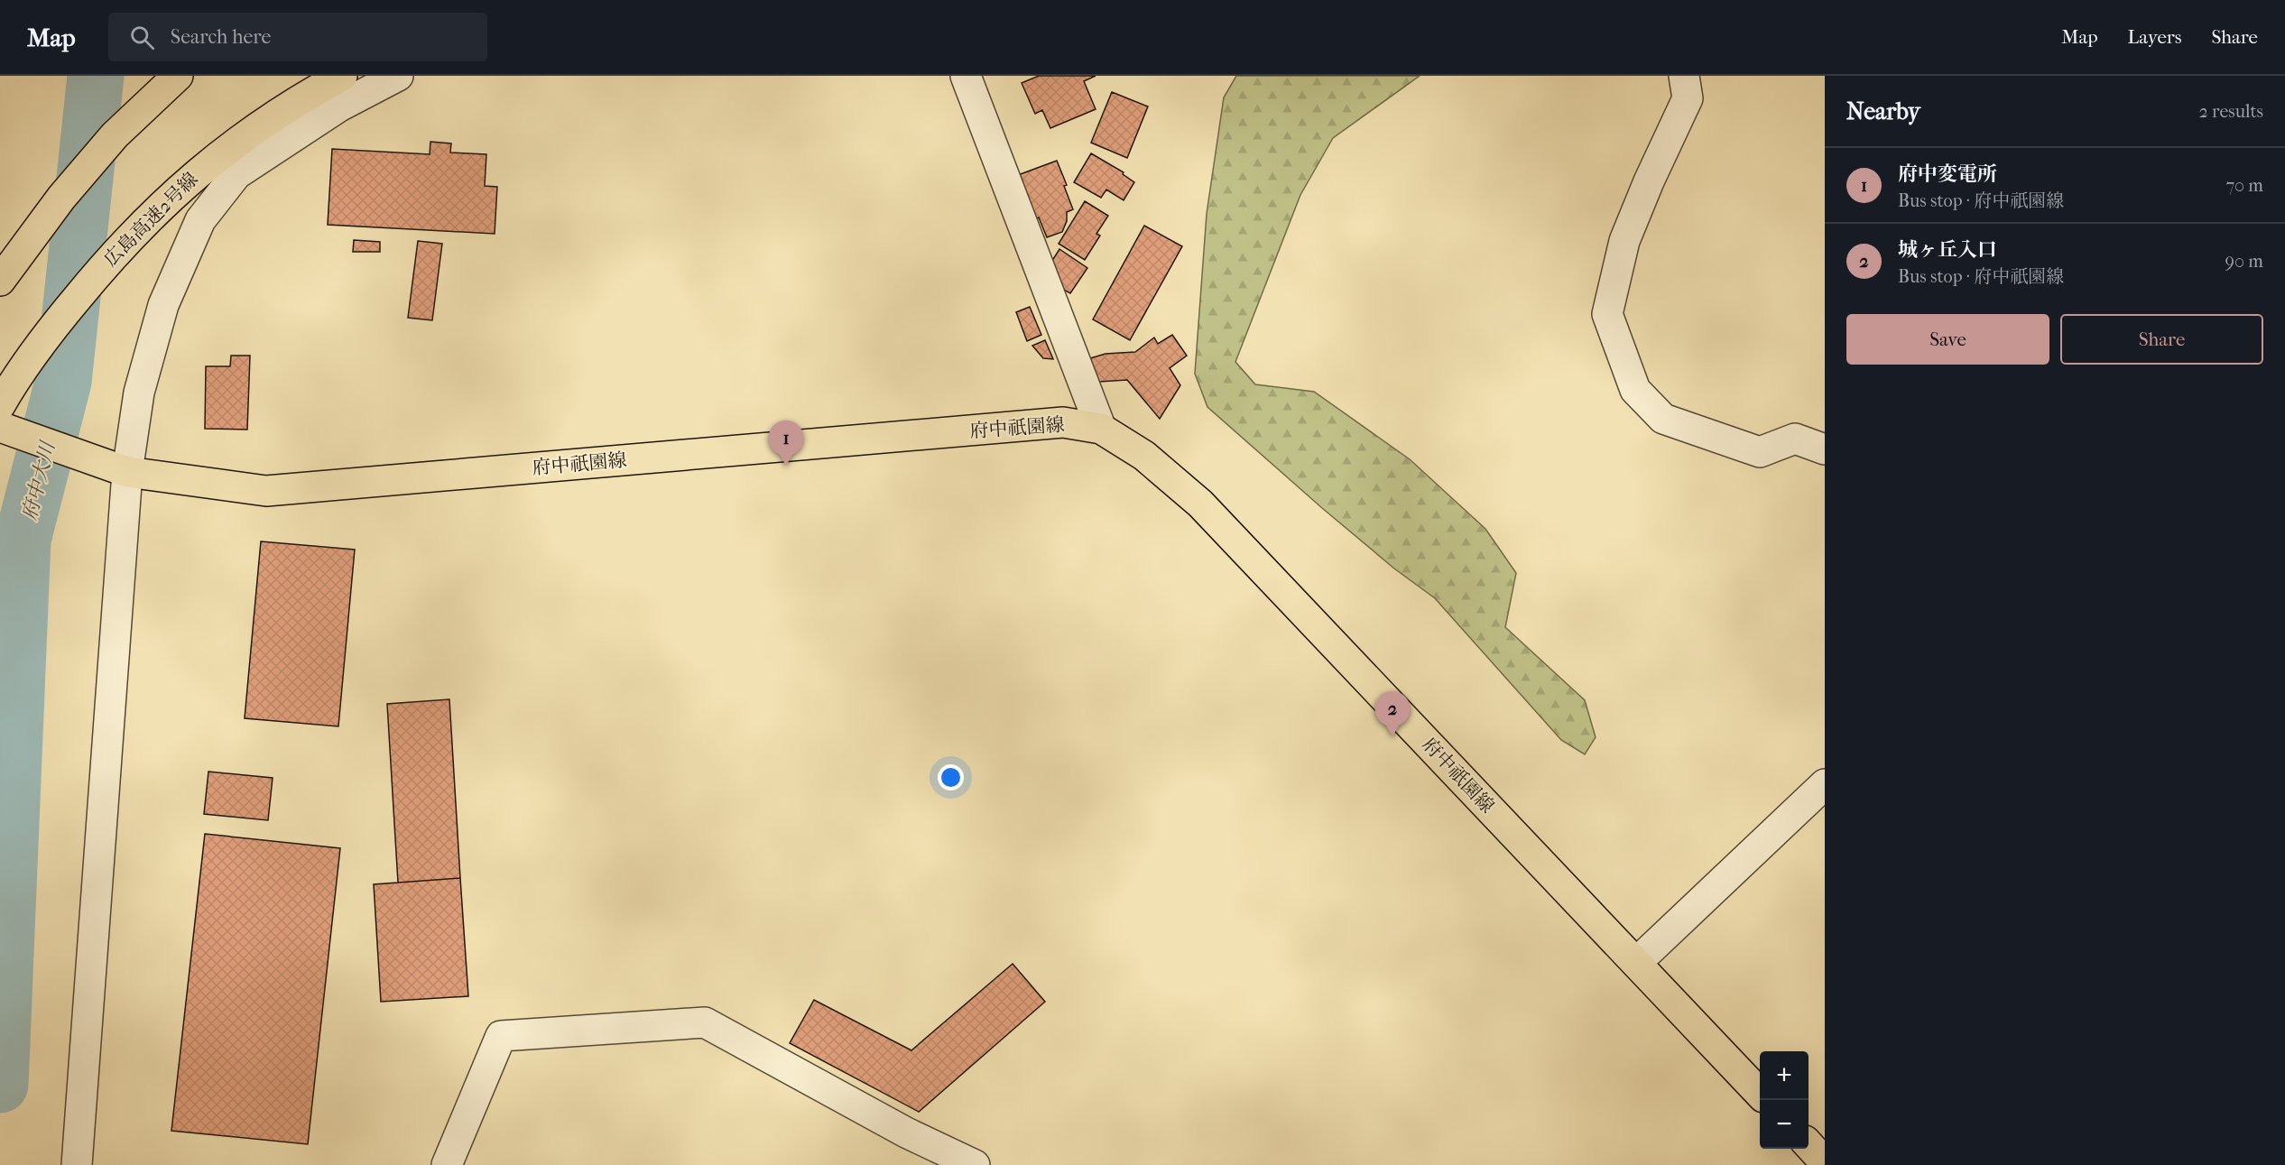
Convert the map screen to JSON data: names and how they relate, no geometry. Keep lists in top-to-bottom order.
{
  "streets": {
    "main road": ["広島高速2号線", "府中祇園線"]
  },
  "crossings": [
    ["広島高速2号線", "府中祇園線"]
  ],
  "water": ["府中大川"],
  "page": {
    "header": "Map",
    "search": "Search here",
    "nav": ["Map", "Layers", "Share"],
    "heading": ["Nearby", "2 results"],
    "list": [
      {
        "mark": "1",
        "name": "府中変電所",
        "note": "Bus stop · 府中祇園線",
        "value": "70 m"
      },
      {
        "mark": "2",
        "name": "城ヶ丘入口",
        "note": "Bus stop · 府中祇園線",
        "value": "90 m"
      }
    ],
    "buttons": ["Save", "Share"],
    "pins": ["1", "2"],
    "map_buttons": ["+", "−"]
  }
}
